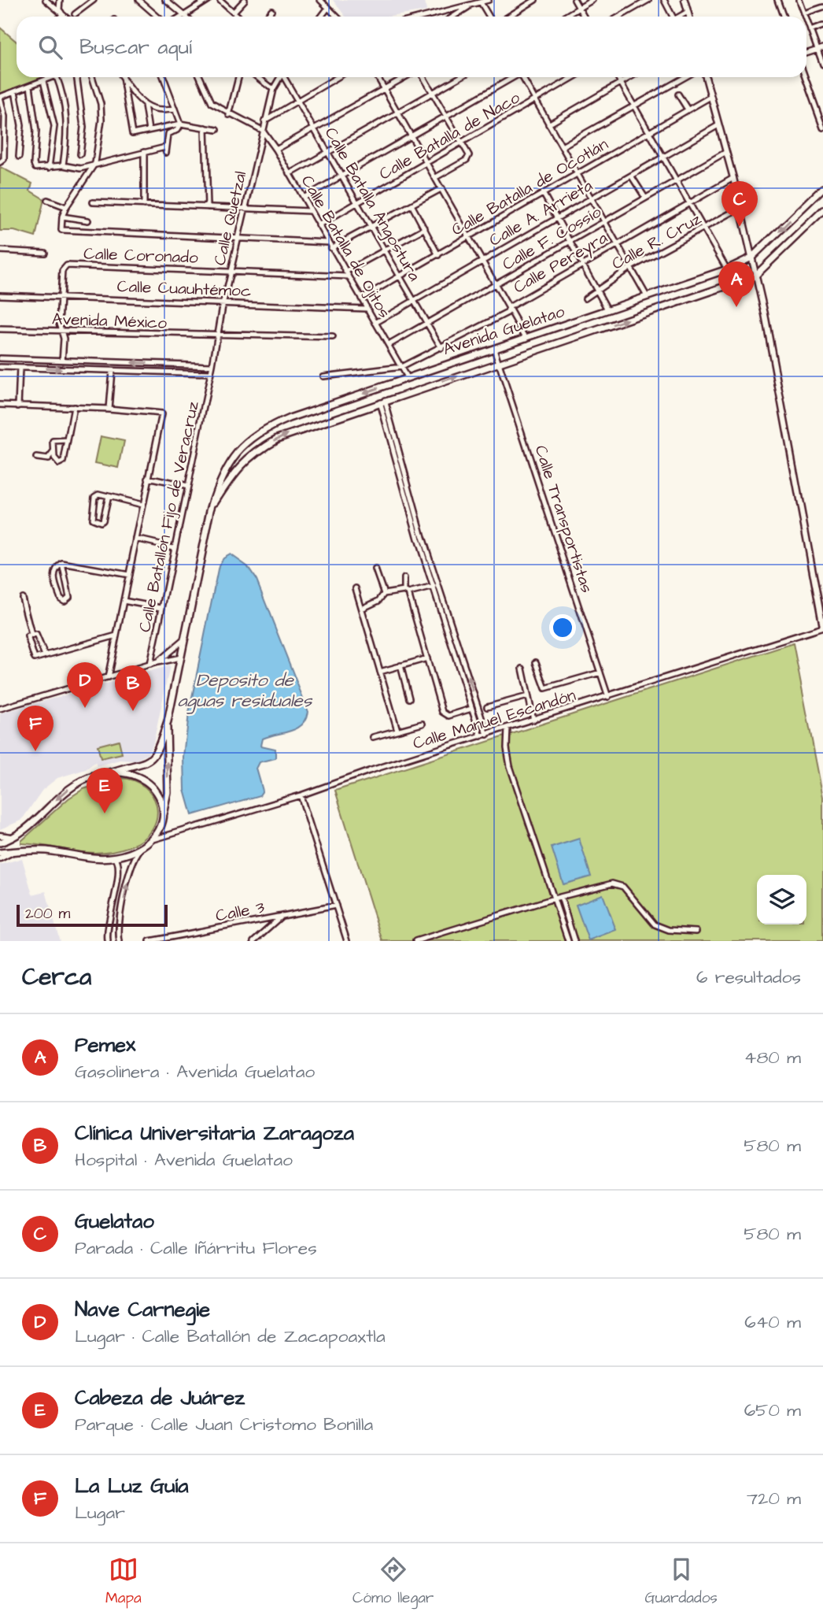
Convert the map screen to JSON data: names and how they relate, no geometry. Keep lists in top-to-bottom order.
{
  "streets": {
    "main road": ["Avenida Guelatao"],
    "street": [
      "Calle Batalla de Naco",
      "Calle Batalla de Ocotlán",
      "Calle Batalla Angostura",
      "Calle A. Arrieta",
      "Calle Quetzal",
      "Calle F. Cossío",
      "Calle R. Cruz",
      "Calle Batalla de Ojitos",
      "Calle Coronado",
      "Calle Pereyra",
      "Calle Cuauhtémoc",
      "Avenida México",
      "Calle Batallón Fijo de Veracruz",
      "Calle Transportistas",
      "Calle Manuel Escandón",
      "Calle 3"
    ]
  },
  "crossings": [
    ["Calle Batalla de Naco", "Calle Batalla Angostura"],
    ["Calle Batalla de Naco", "Calle Batalla de Ojitos"],
    ["Calle Batalla de Ocotlán", "Calle Batalla Angostura"],
    ["Calle Batalla de Ocotlán", "Calle Batalla de Ojitos"],
    ["Calle Batalla Angostura", "Calle A. Arrieta"],
    ["Calle Batalla Angostura", "Calle F. Cossío"],
    ["Calle Batalla Angostura", "Calle Pereyra"],
    ["Calle A. Arrieta", "Calle Batalla de Ojitos"],
    ["Calle Quetzal", "Calle Batalla de Ojitos"],
    ["Calle Quetzal", "Calle Coronado"],
    ["Calle Quetzal", "Calle Cuauhtémoc"],
    ["Calle Quetzal", "Avenida México"],
    ["Calle Quetzal", "Calle Batallón Fijo de Veracruz"],
    ["Calle F. Cossío", "Calle Batalla de Ojitos"],
    ["Calle Batalla de Ojitos", "Calle Coronado"],
    ["Calle Batalla de Ojitos", "Calle Pereyra"],
    ["Calle Batalla de Ojitos", "Calle Cuauhtémoc"],
    ["Calle Batalla de Ojitos", "Avenida Guelatao"],
    ["Calle Coronado", "Calle Cuauhtémoc"],
    ["Avenida Guelatao", "Calle Transportistas"],
    ["Avenida Guelatao", "Calle Manuel Escandón"],
    ["Calle Transportistas", "Calle Manuel Escandón"]
  ],
  "water": ["Deposito de aguas residuales"],
  "scale_bar": "200 m",
  "page": {
    "search": "Buscar aquí",
    "pins": [
      "C",
      "A",
      "D",
      "B",
      "F",
      "E"
    ],
    "scale": "200 m",
    "heading": ["Cerca", "6 resultados"],
    "list": [
      {
        "mark": "A",
        "name": "Pemex",
        "note": "Gasolinera · Avenida Guelatao",
        "value": "480 m"
      },
      {
        "mark": "B",
        "name": "Clínica Universitaria Zaragoza",
        "note": "Hospital · Avenida Guelatao",
        "value": "580 m"
      },
      {
        "mark": "C",
        "name": "Guelatao",
        "note": "Parada · Calle Iñárritu Flores",
        "value": "580 m"
      },
      {
        "mark": "D",
        "name": "Nave Carnegie",
        "note": "Lugar · Calle Batallón de Zacapoaxtla",
        "value": "640 m"
      },
      {
        "mark": "E",
        "name": "Cabeza de Juárez",
        "note": "Parque · Calle Juan Cristomo Bonilla",
        "value": "650 m"
      },
      {
        "mark": "F",
        "name": "La Luz Guía",
        "note": "Lugar",
        "value": "720 m"
      }
    ],
    "nav": ["Mapa", "Cómo llegar", "Guardados"]
  }
}
